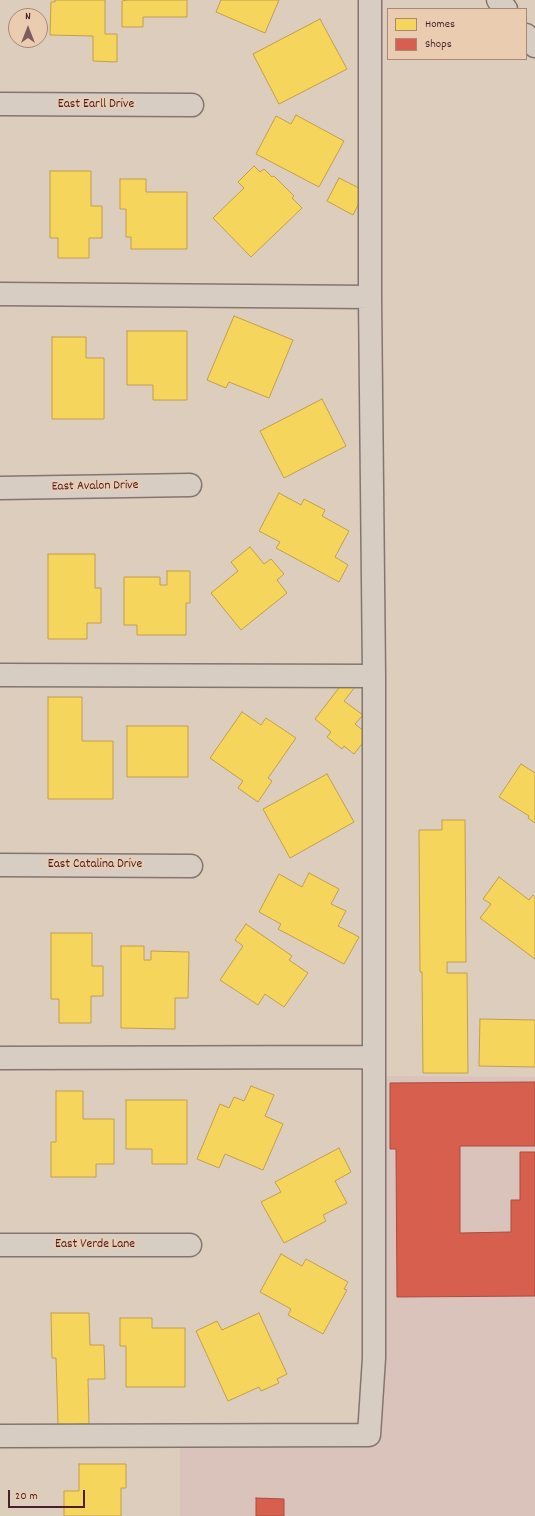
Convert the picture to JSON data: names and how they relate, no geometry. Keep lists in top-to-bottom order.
{
  "streets": {
    "street": [
      "East Earll Drive",
      "East Avalon Drive",
      "East Catalina Drive",
      "East Verde Lane"
    ]
  },
  "legend": ["Homes", "Shops"],
  "scale_bar": "20 m",
  "north": "top"
}
